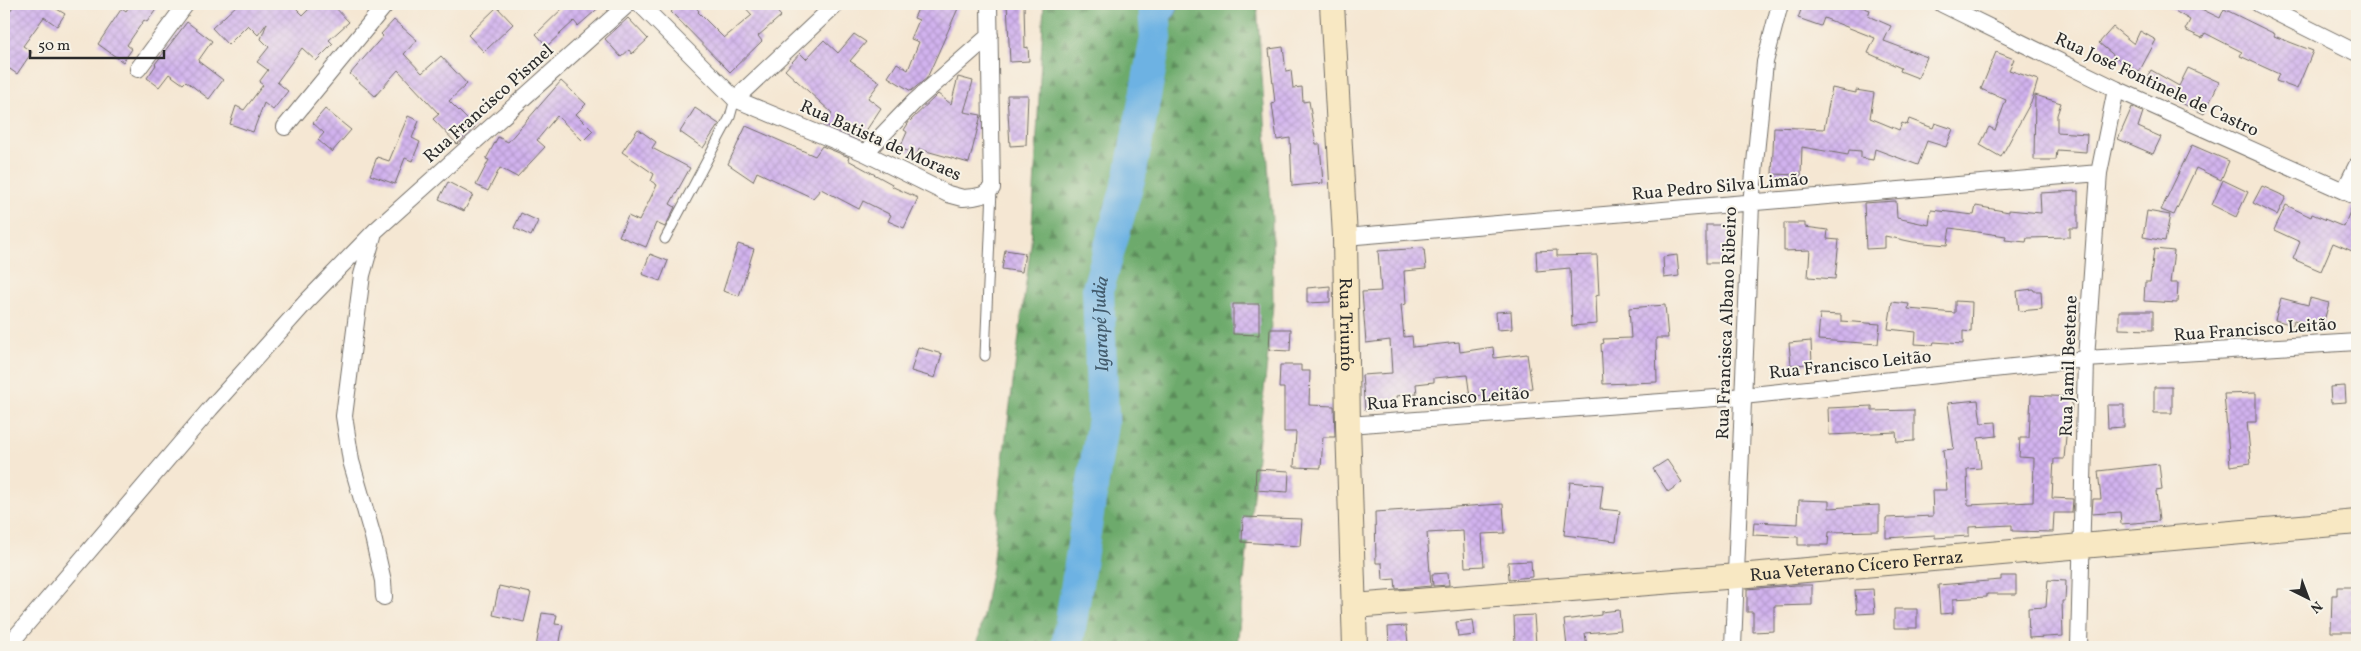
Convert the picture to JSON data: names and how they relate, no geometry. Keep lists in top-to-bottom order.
{
  "streets": {
    "street": [
      "Rua José Fontinele de Castro",
      "Rua Francisco Pismel",
      "Rua Batista de Moraes",
      "Rua Pedro Silva Limão",
      "Rua Francisca Albano Ribeiro",
      "Rua Triunfo",
      "Rua Francisco Leitão",
      "Rua Jamil Bestene",
      "Rua Veterano Cícero Ferraz"
    ]
  },
  "crossings": [
    ["Rua José Fontinele de Castro", "Rua Jamil Bestene"],
    ["Rua Pedro Silva Limão", "Rua Francisca Albano Ribeiro"],
    ["Rua Pedro Silva Limão", "Rua Triunfo"],
    ["Rua Pedro Silva Limão", "Rua Jamil Bestene"],
    ["Rua Francisca Albano Ribeiro", "Rua Francisco Leitão"],
    ["Rua Francisca Albano Ribeiro", "Rua Veterano Cícero Ferraz"],
    ["Rua Triunfo", "Rua Francisco Leitão"],
    ["Rua Triunfo", "Rua Veterano Cícero Ferraz"],
    ["Rua Francisco Leitão", "Rua Jamil Bestene"],
    ["Rua Jamil Bestene", "Rua Veterano Cícero Ferraz"]
  ],
  "water": ["Igarapé Judia"],
  "scale_bar": "50 m",
  "north": "bottom right"
}
